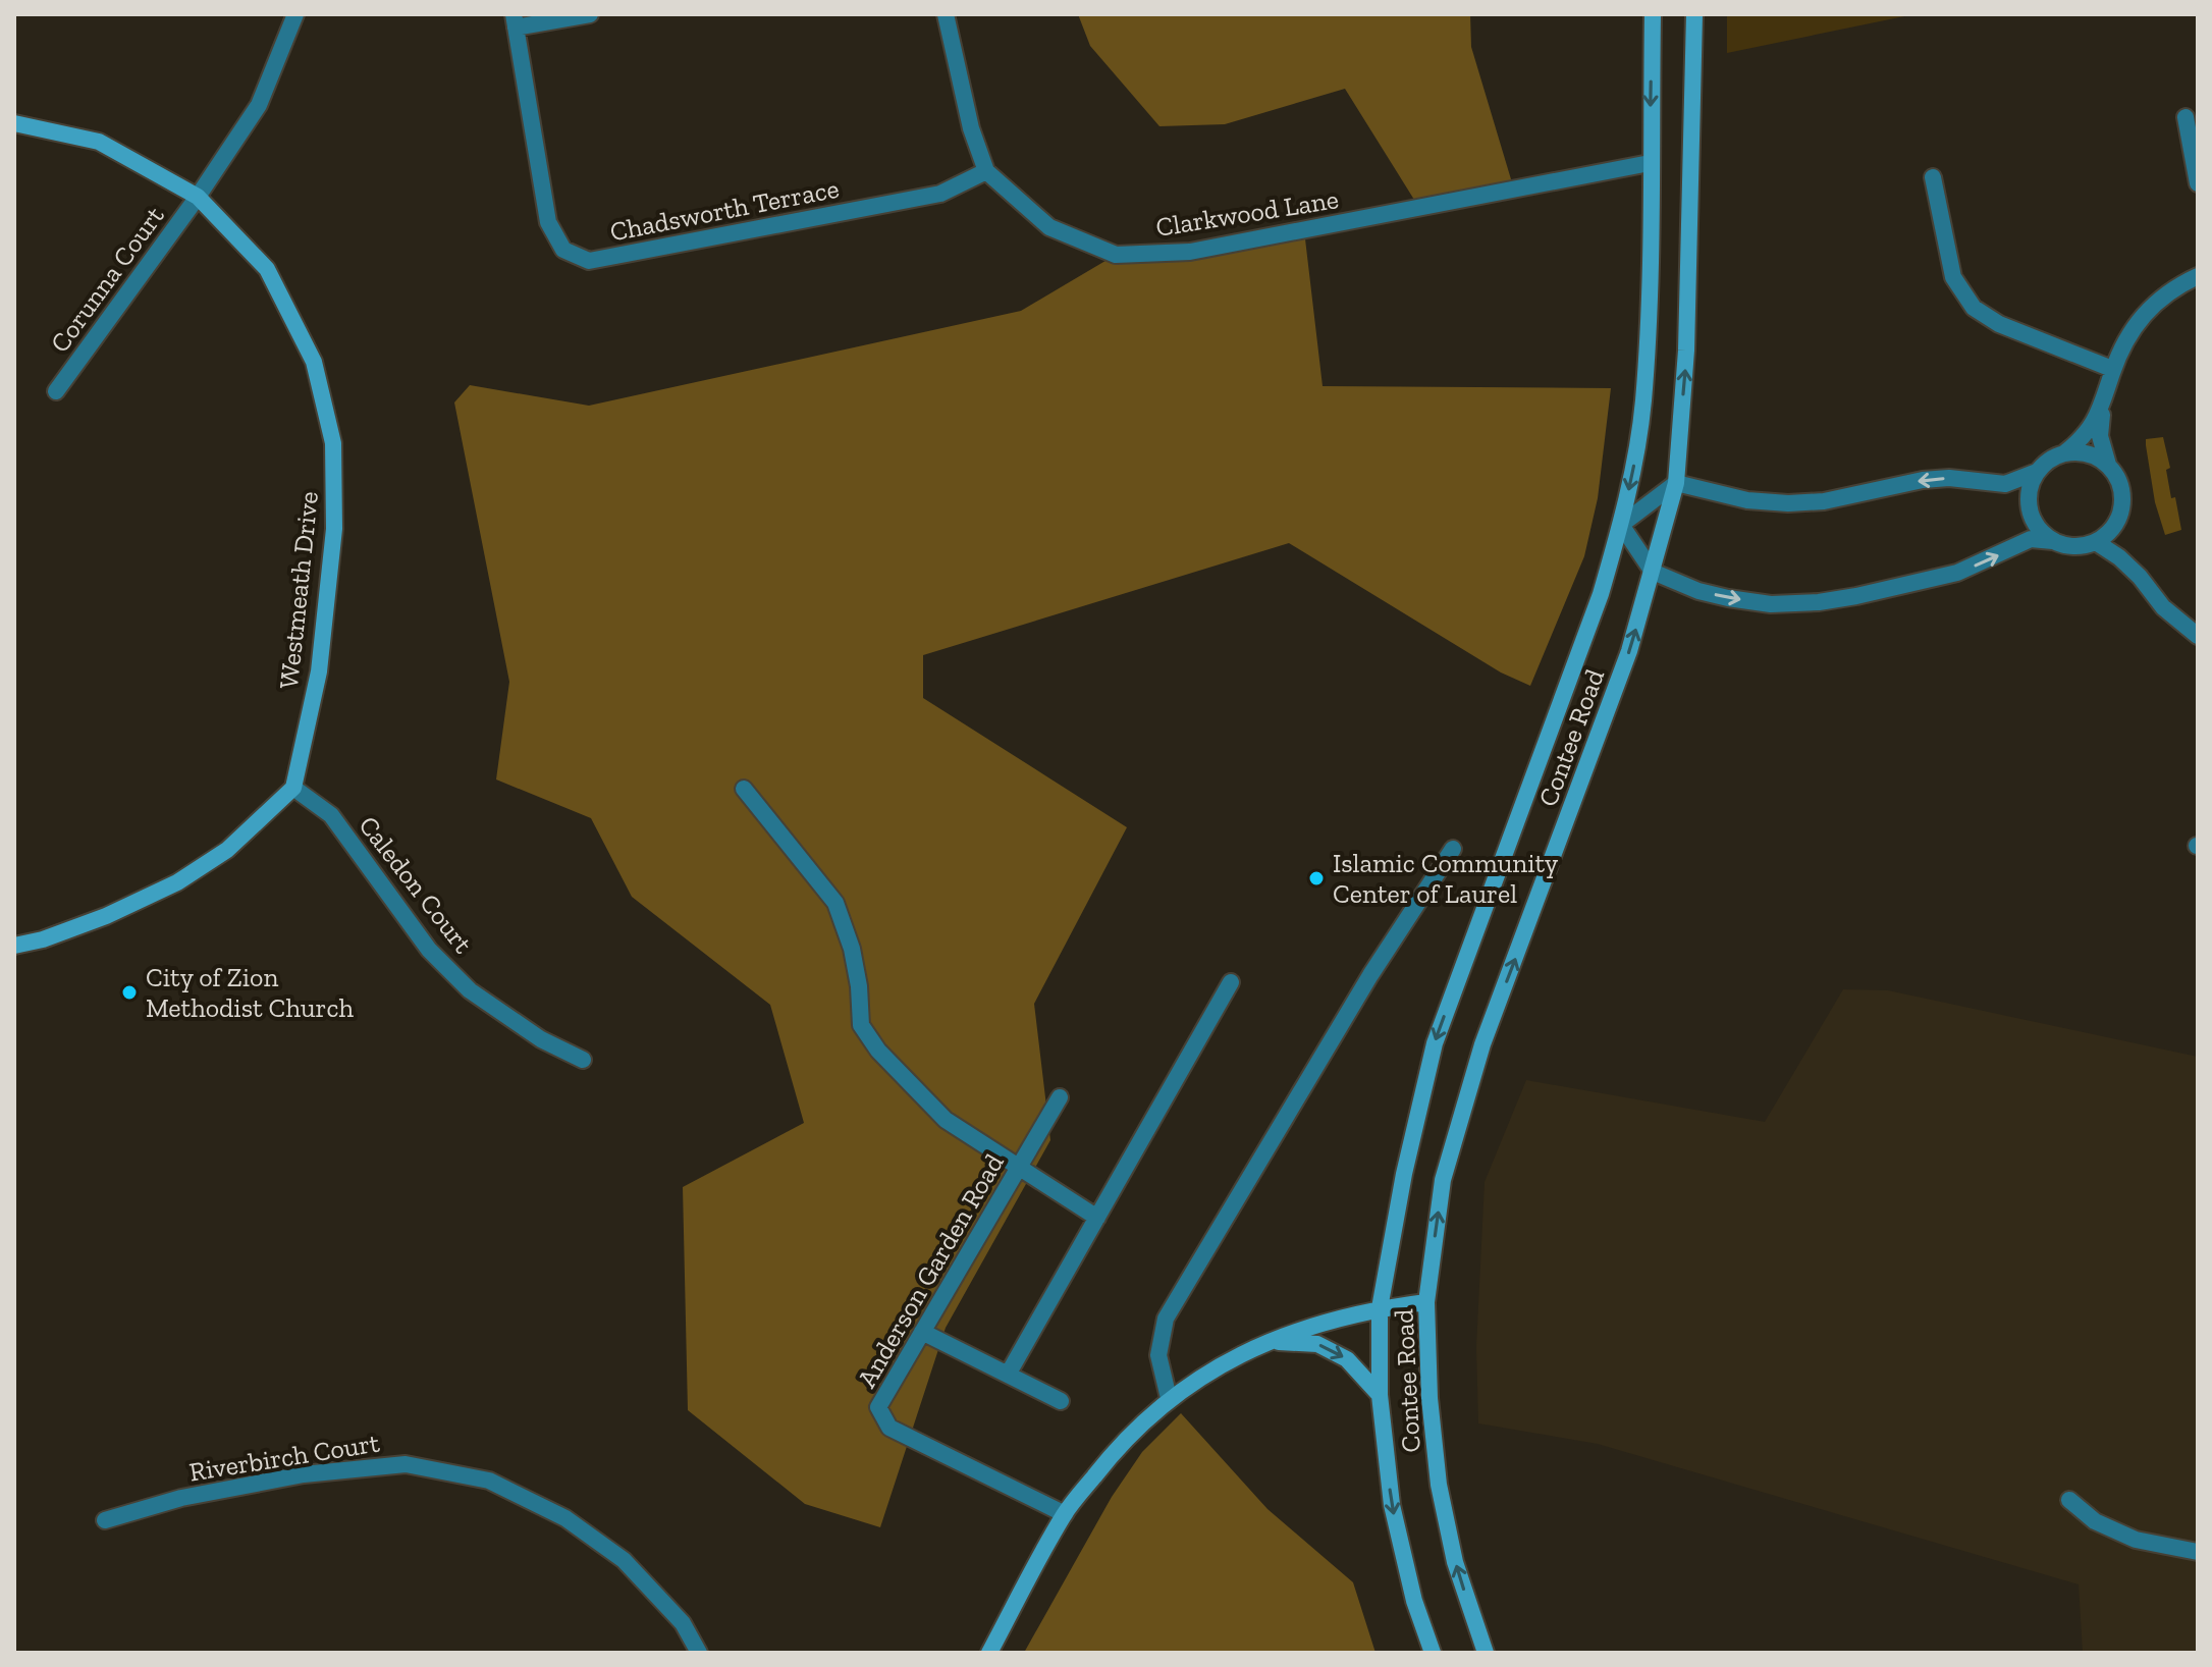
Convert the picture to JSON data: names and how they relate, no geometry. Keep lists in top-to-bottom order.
{
  "streets": {
    "street": [
      "Chadsworth Terrace",
      "Clarkwood Lane",
      "Corunna Court",
      "Westmeath Drive",
      "Contee Road",
      "Caledon Court",
      "Anderson Garden Road",
      "Riverbirch Court"
    ]
  },
  "crossings": [
    ["Chadsworth Terrace", "Clarkwood Lane"],
    ["Clarkwood Lane", "Contee Road"],
    ["Corunna Court", "Westmeath Drive"],
    ["Westmeath Drive", "Caledon Court"]
  ],
  "places": ["Islamic Community Center of Laurel", "City of Zion Methodist Church"]
}
